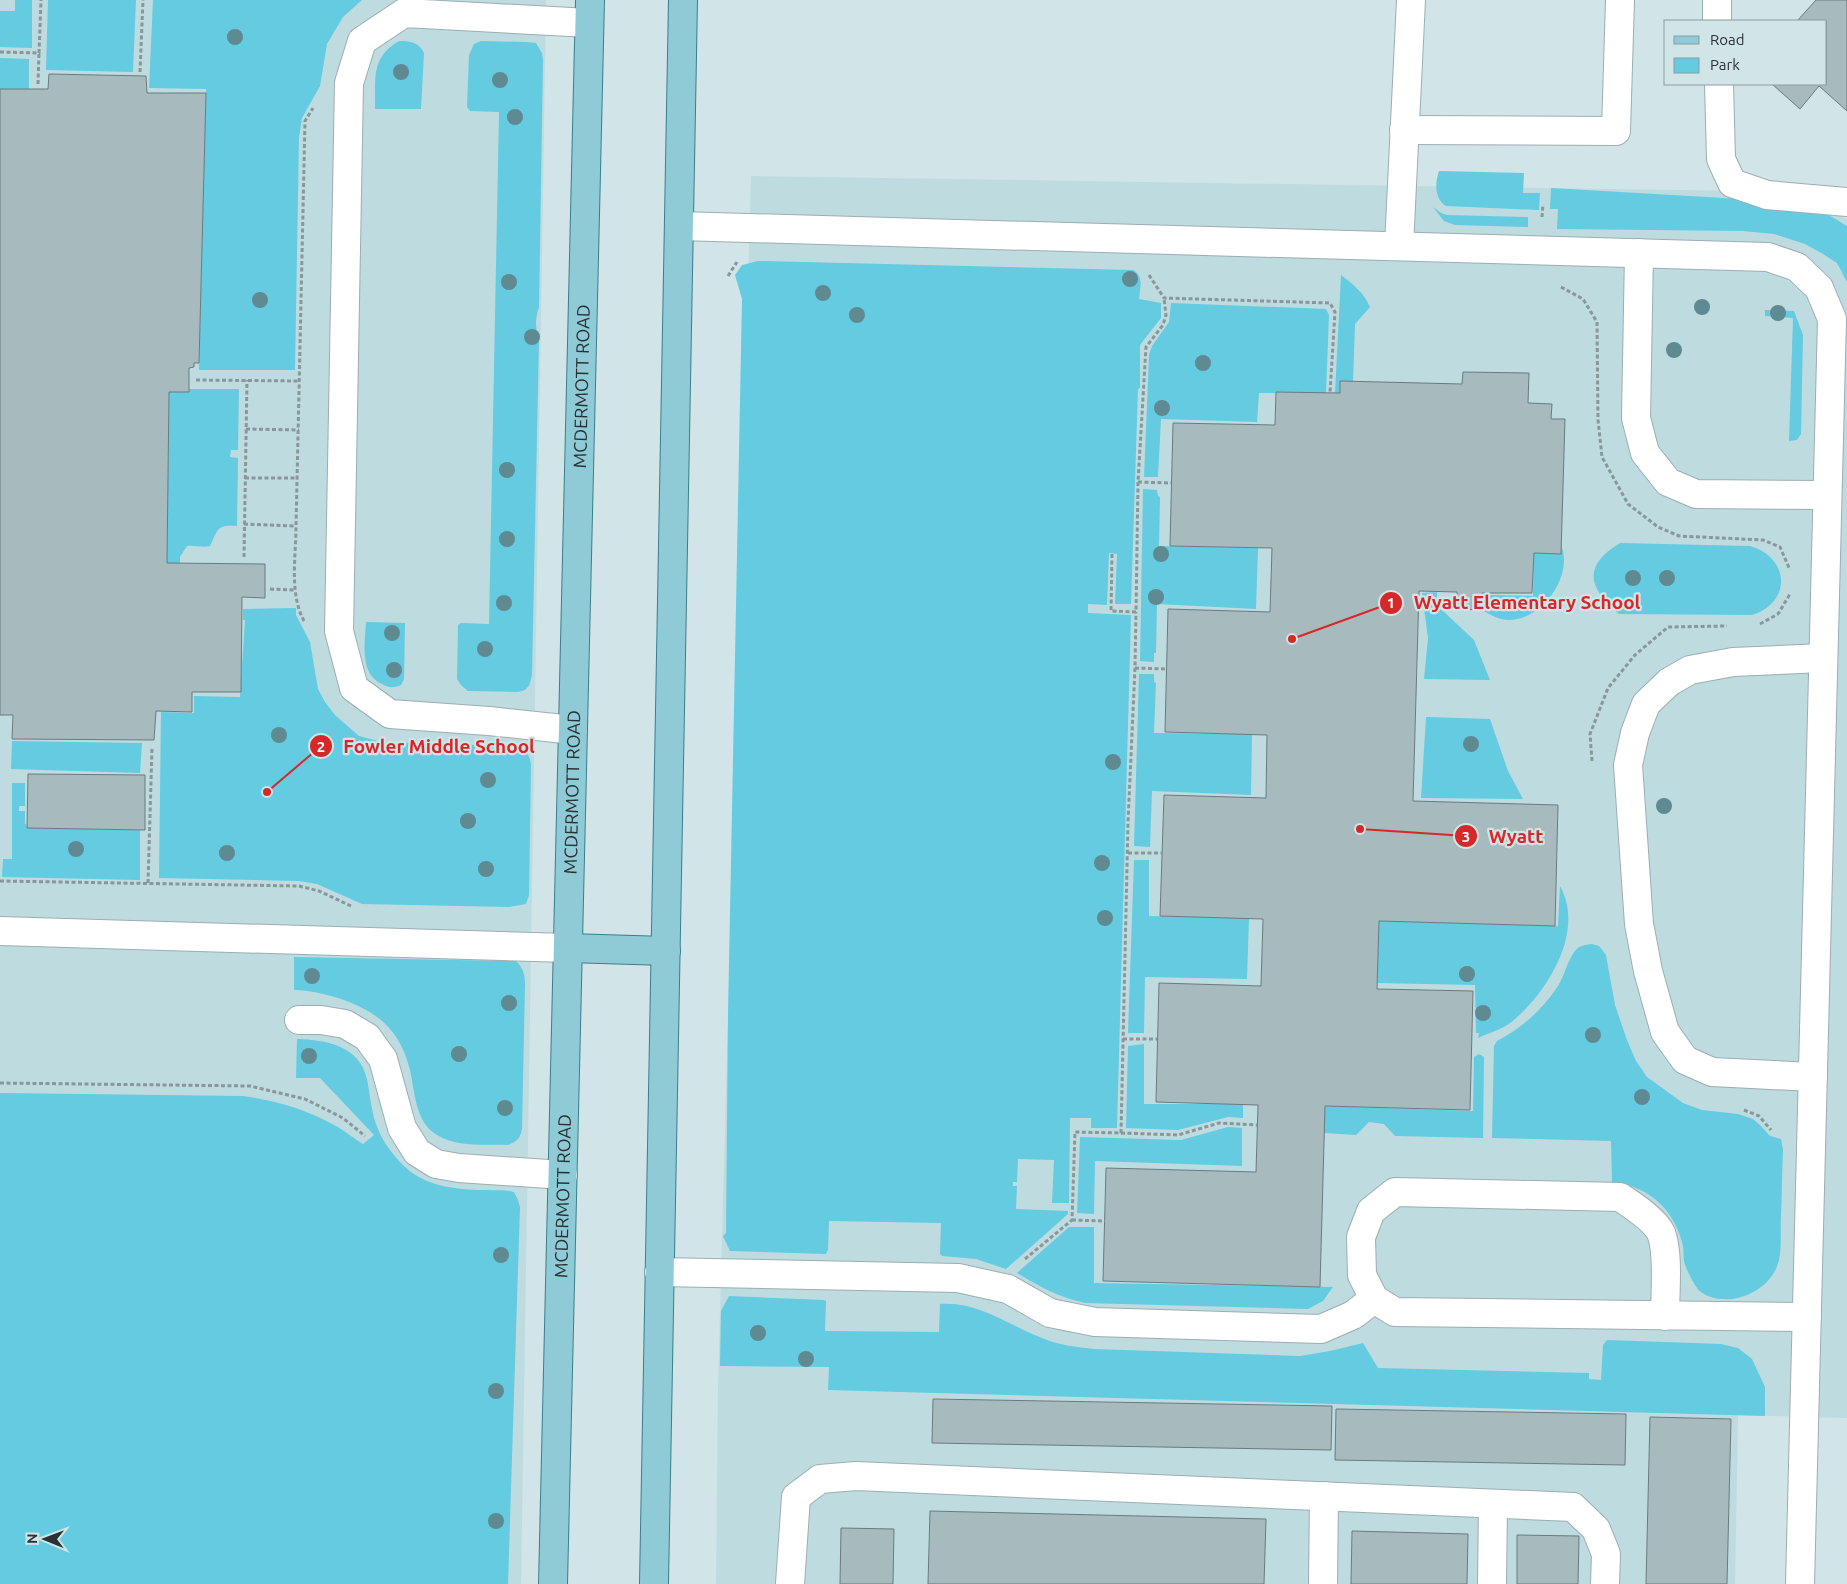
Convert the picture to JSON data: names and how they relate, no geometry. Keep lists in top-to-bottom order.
{
  "streets": {
    "main road": ["MCDERMOTT ROAD"]
  },
  "places": ["Wyatt Elementary School", "Fowler Middle School", "Wyatt"],
  "legend": ["Road", "Park"],
  "north": "left"
}
